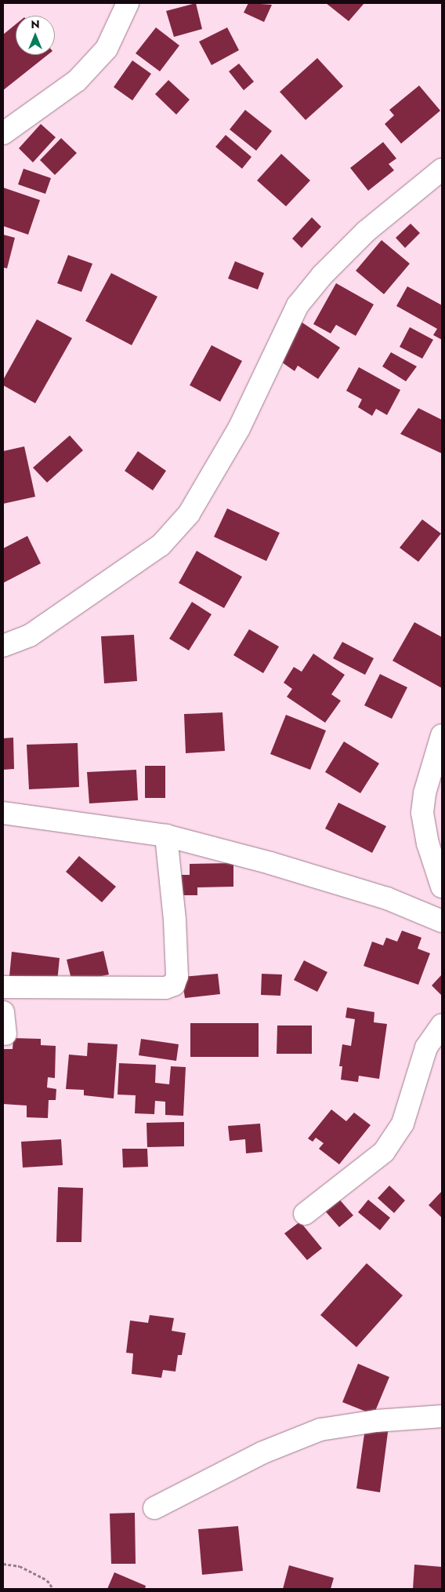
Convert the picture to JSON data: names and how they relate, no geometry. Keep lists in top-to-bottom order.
{
  "north": "top"
}
